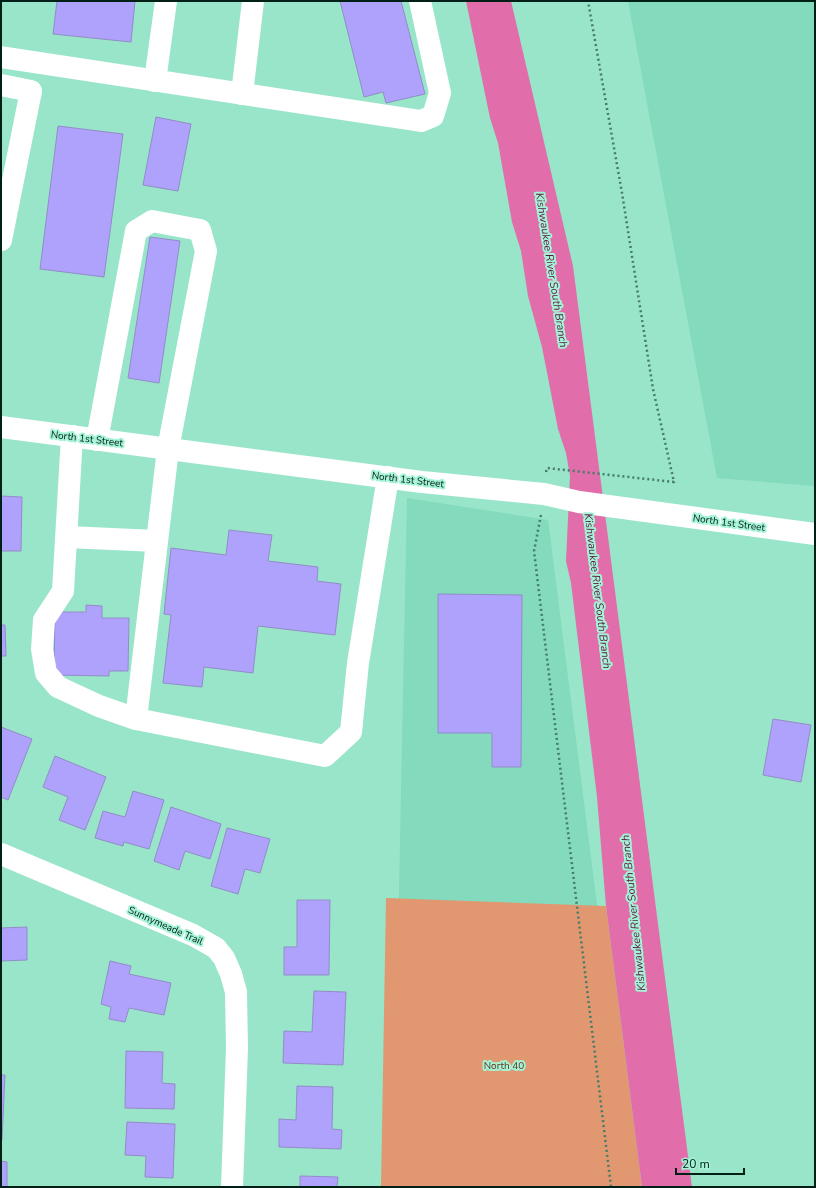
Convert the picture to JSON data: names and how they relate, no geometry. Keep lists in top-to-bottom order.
{
  "streets": {
    "street": ["North 1st Street", "Sunnymeade Trail"]
  },
  "water": ["Kishwaukee River South Branch"],
  "parks": ["North 40"],
  "scale_bar": "20 m"
}
